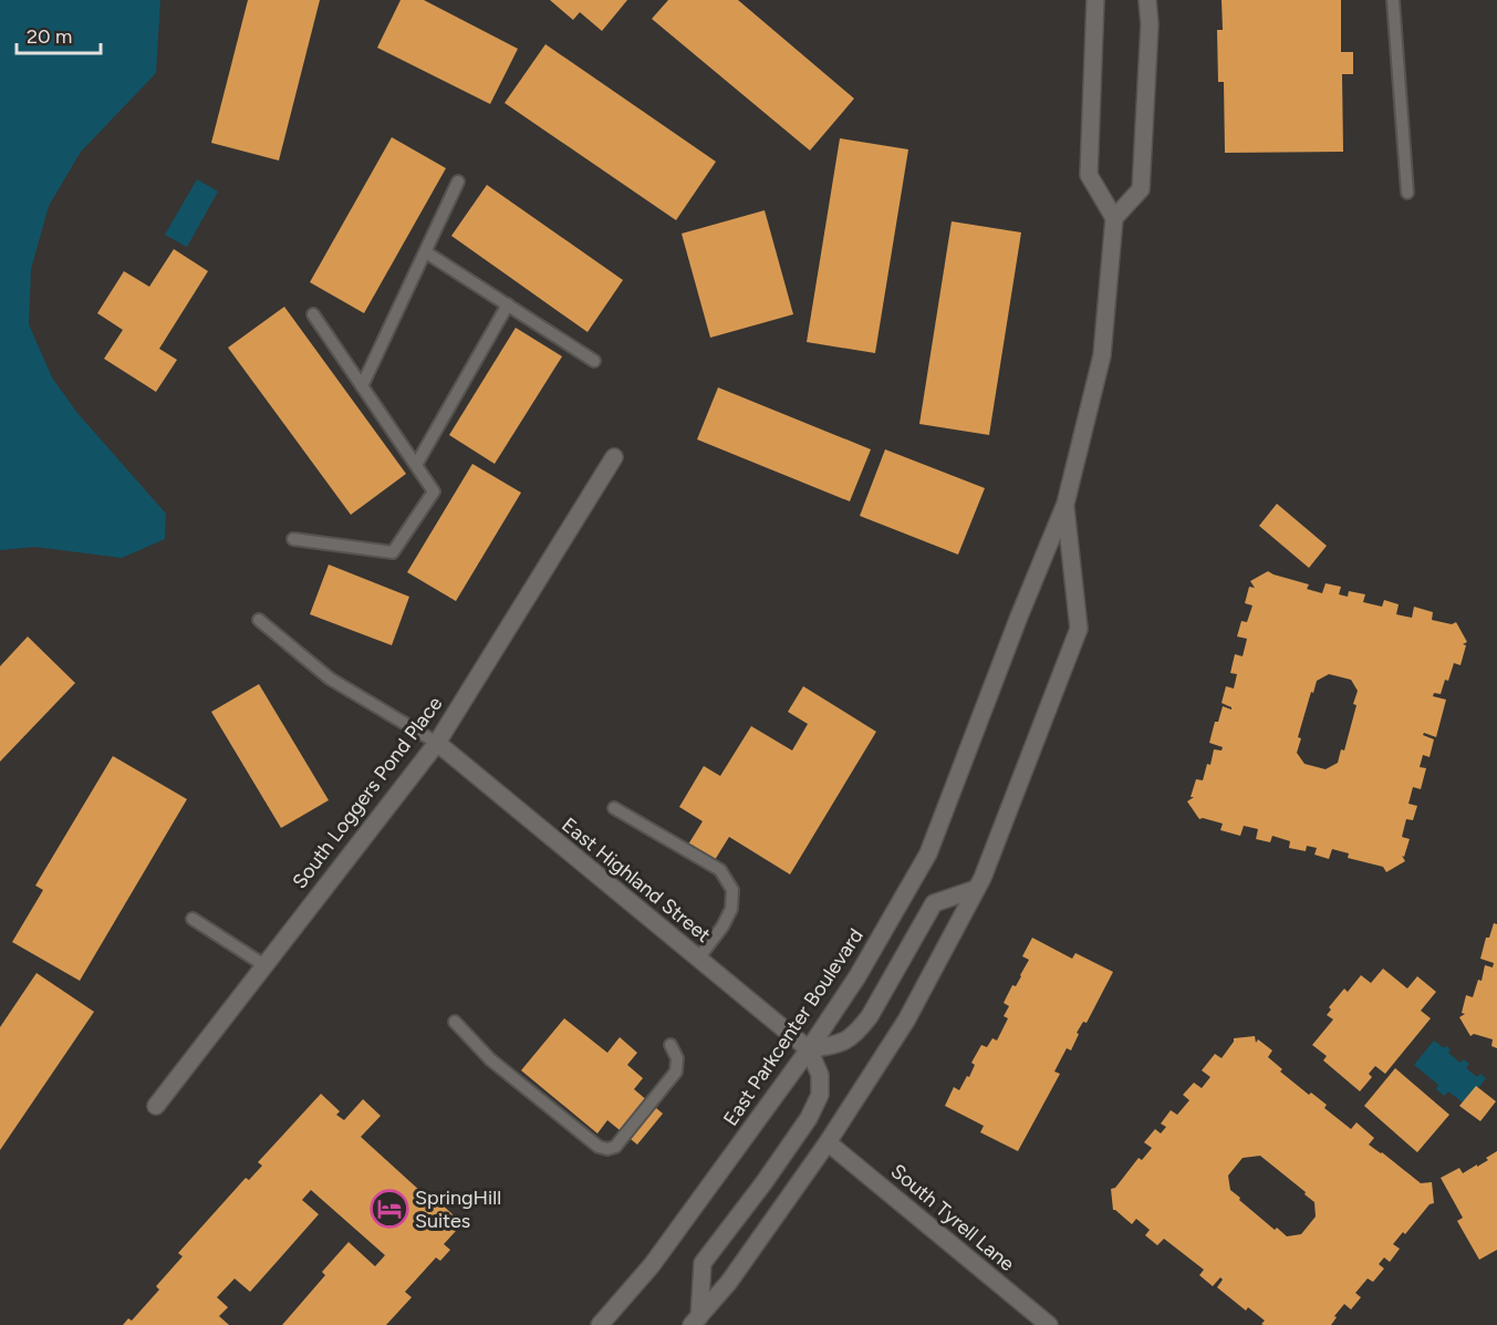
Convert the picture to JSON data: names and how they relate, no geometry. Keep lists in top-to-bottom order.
{
  "streets": {
    "main road": [
      "South Loggers Pond Place",
      "East Highland Street",
      "East Parkcenter Boulevard",
      "South Tyrell Lane"
    ]
  },
  "crossings": [
    ["South Loggers Pond Place", "East Highland Street"],
    ["East Highland Street", "East Parkcenter Boulevard"],
    ["East Parkcenter Boulevard", "South Tyrell Lane"]
  ],
  "places": {
    "hotel": ["SpringHill Suites"]
  },
  "scale_bar": "20 m"
}
